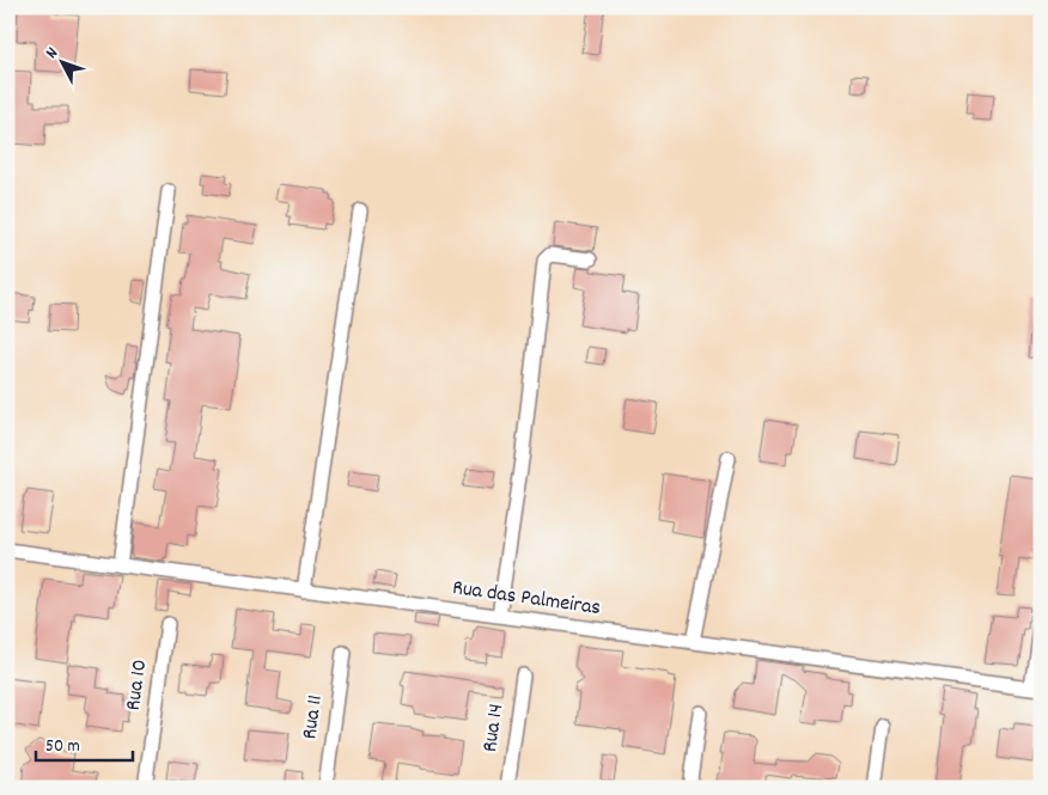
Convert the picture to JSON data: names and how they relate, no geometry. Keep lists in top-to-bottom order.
{
  "streets": {
    "street": [
      "Rua das Palmeiras",
      "Rua 10",
      "Rua 11",
      "Rua 14"
    ]
  },
  "scale_bar": "50 m",
  "north": "top left"
}
